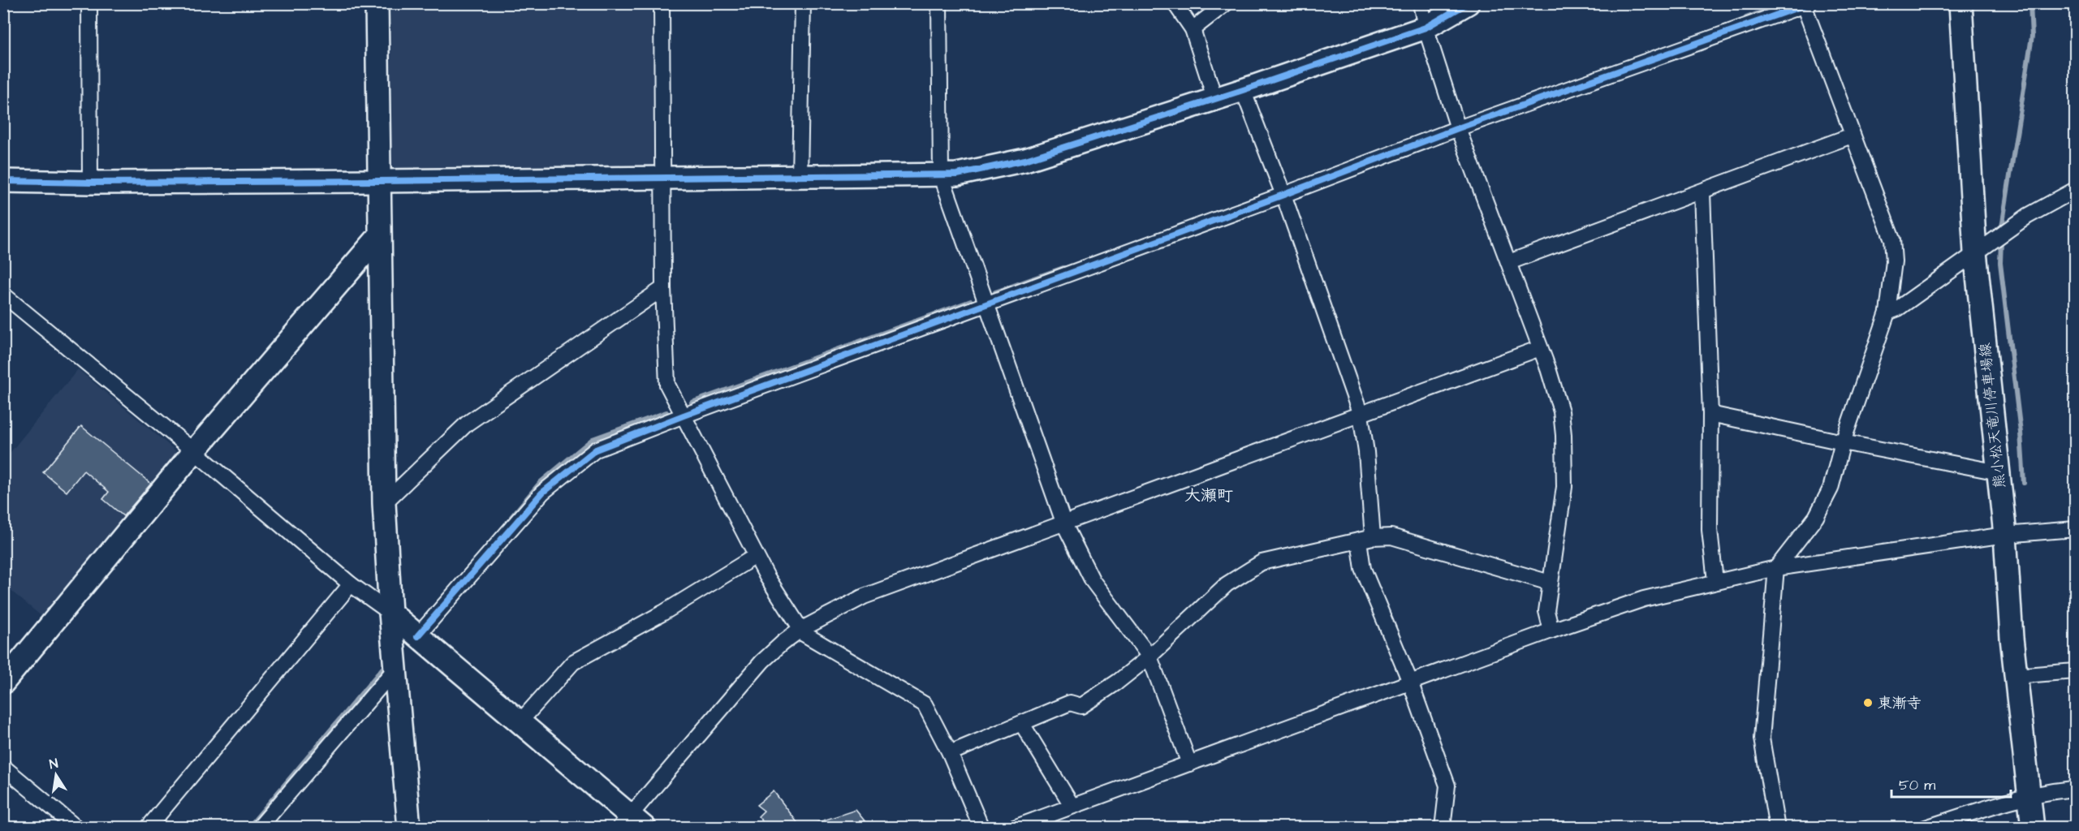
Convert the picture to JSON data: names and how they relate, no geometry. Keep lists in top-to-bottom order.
{
  "streets": {
    "street": ["熊小松天竜川停車場線"]
  },
  "districts": ["大瀬町"],
  "places": ["東漸寺"],
  "scale_bar": "50 m",
  "north": "top"
}
